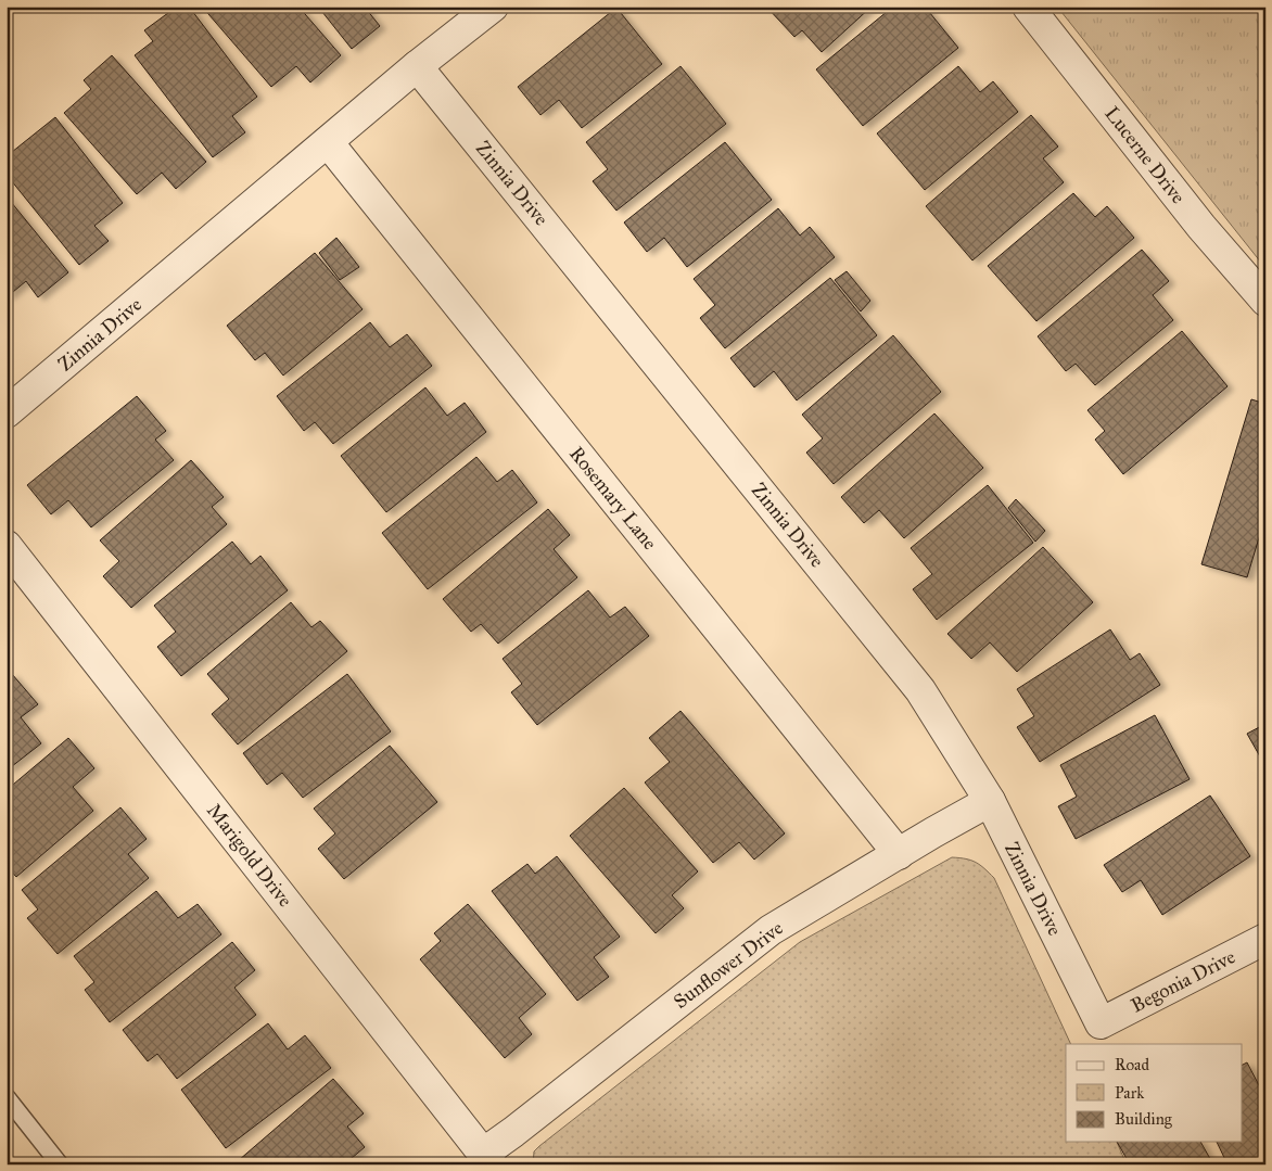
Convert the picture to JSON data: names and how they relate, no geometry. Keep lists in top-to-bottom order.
{
  "streets": {
    "street": [
      "Lucerne Drive",
      "Zinnia Drive",
      "Rosemary Lane",
      "Marigold Drive",
      "Sunflower Drive",
      "Begonia Drive"
    ]
  },
  "crossings": [
    ["Zinnia Drive", "Rosemary Lane"],
    ["Zinnia Drive", "Sunflower Drive"],
    ["Zinnia Drive", "Begonia Drive"],
    ["Rosemary Lane", "Sunflower Drive"],
    ["Marigold Drive", "Sunflower Drive"]
  ],
  "legend": ["Road", "Park", "Building"]
}
